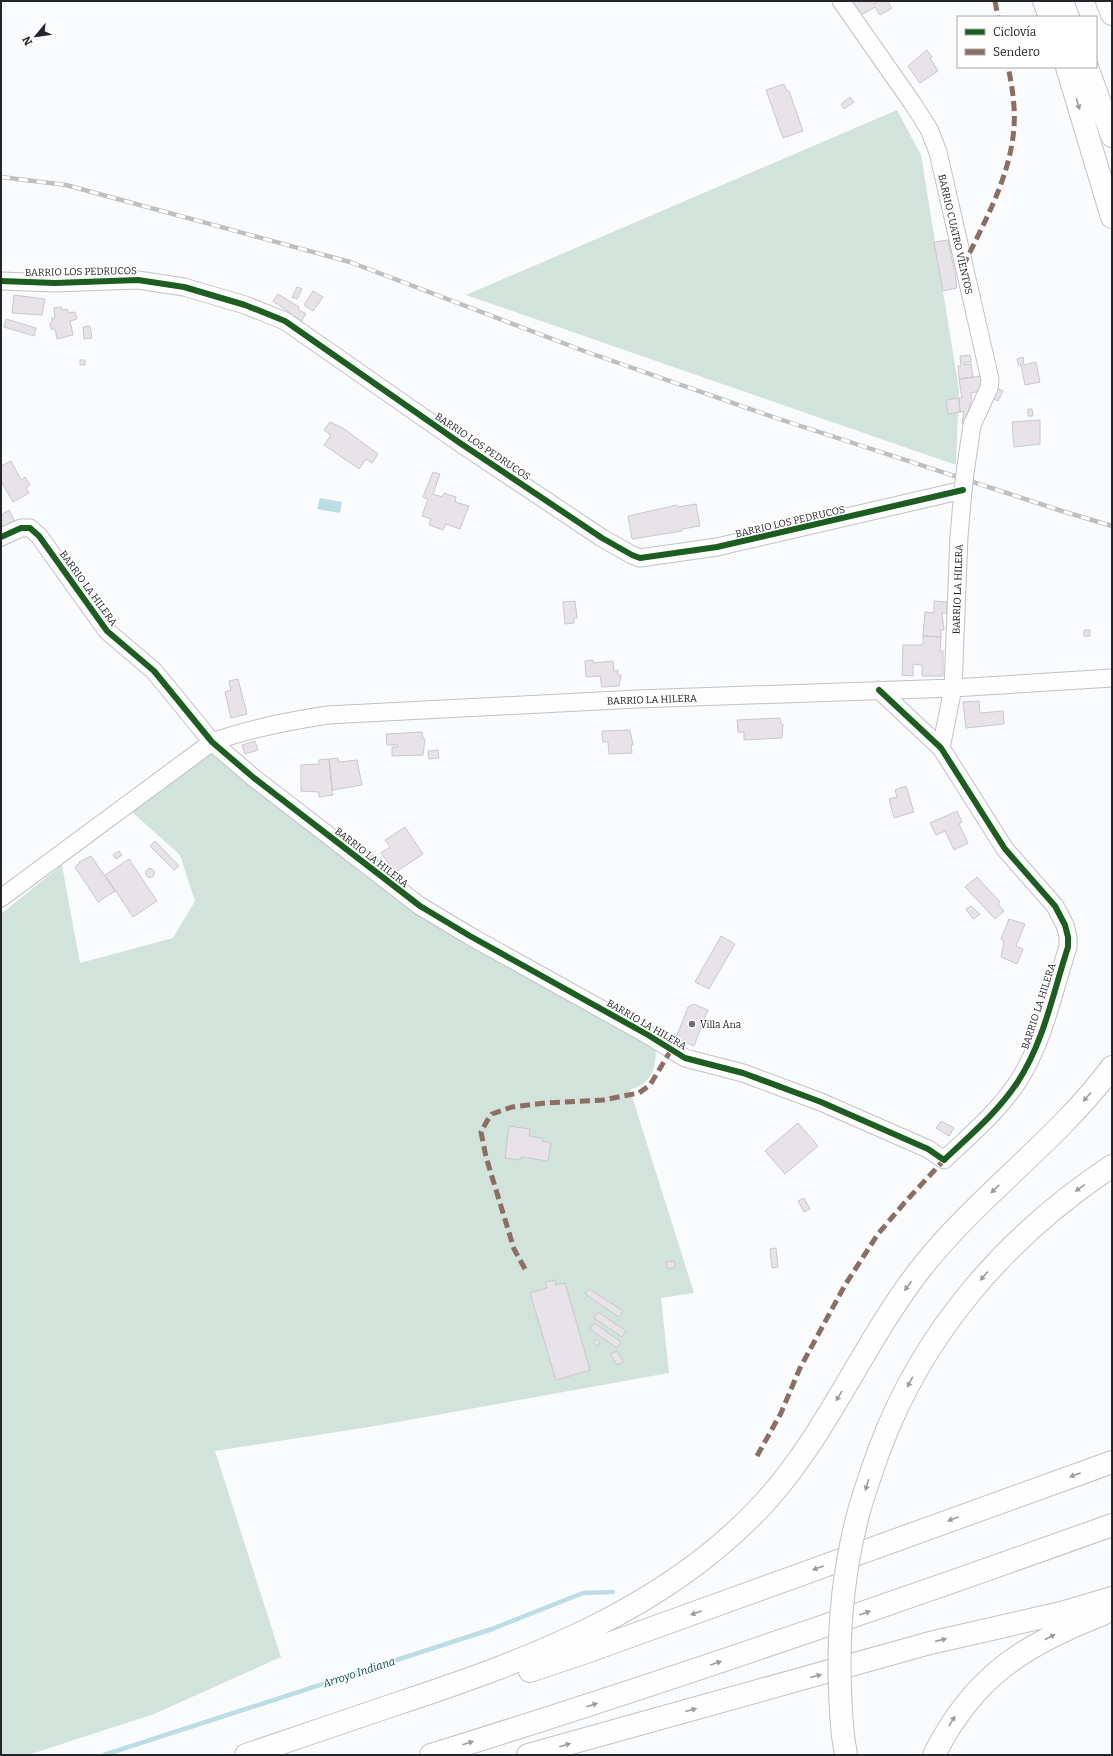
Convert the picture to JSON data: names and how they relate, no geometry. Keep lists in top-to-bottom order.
{
  "streets": {
    "street": ["BARRIO CUATRO VIENTOS", "BARRIO LOS PEDRUCOS", "BARRIO LA HILERA"]
  },
  "crossings": [
    ["BARRIO CUATRO VIENTOS", "BARRIO LOS PEDRUCOS"],
    ["BARRIO CUATRO VIENTOS", "BARRIO LA HILERA"],
    ["BARRIO LOS PEDRUCOS", "BARRIO LA HILERA"]
  ],
  "water": ["Arroyo Indiana"],
  "places": ["Villa Ana"],
  "legend": ["Ciclovía", "Sendero"],
  "north": "bottom left"
}
